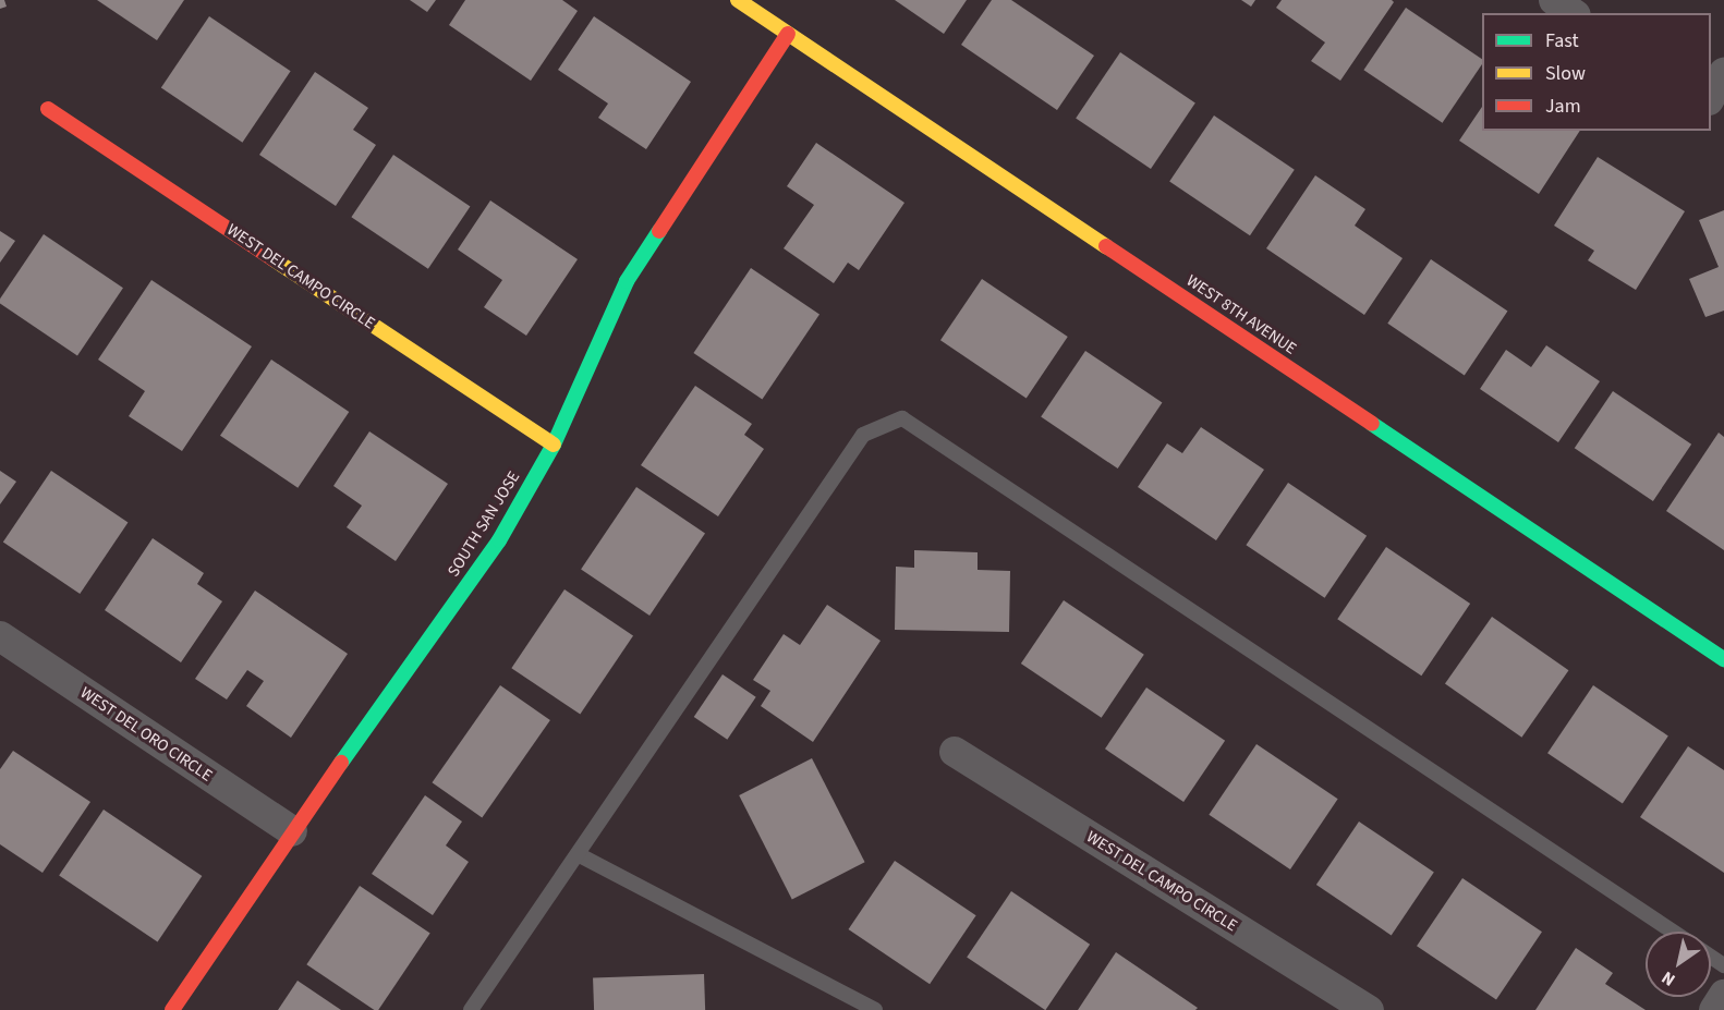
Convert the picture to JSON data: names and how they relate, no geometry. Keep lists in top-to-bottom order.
{
  "streets": {
    "street": [
      "WEST DEL CAMPO CIRCLE",
      "WEST 8TH AVENUE",
      "SOUTH SAN JOSE",
      "WEST DEL ORO CIRCLE"
    ]
  },
  "crossings": [
    ["WEST DEL CAMPO CIRCLE", "SOUTH SAN JOSE"],
    ["WEST 8TH AVENUE", "SOUTH SAN JOSE"],
    ["SOUTH SAN JOSE", "WEST DEL ORO CIRCLE"]
  ],
  "legend": ["Fast", "Slow", "Jam"],
  "north": "bottom left"
}
